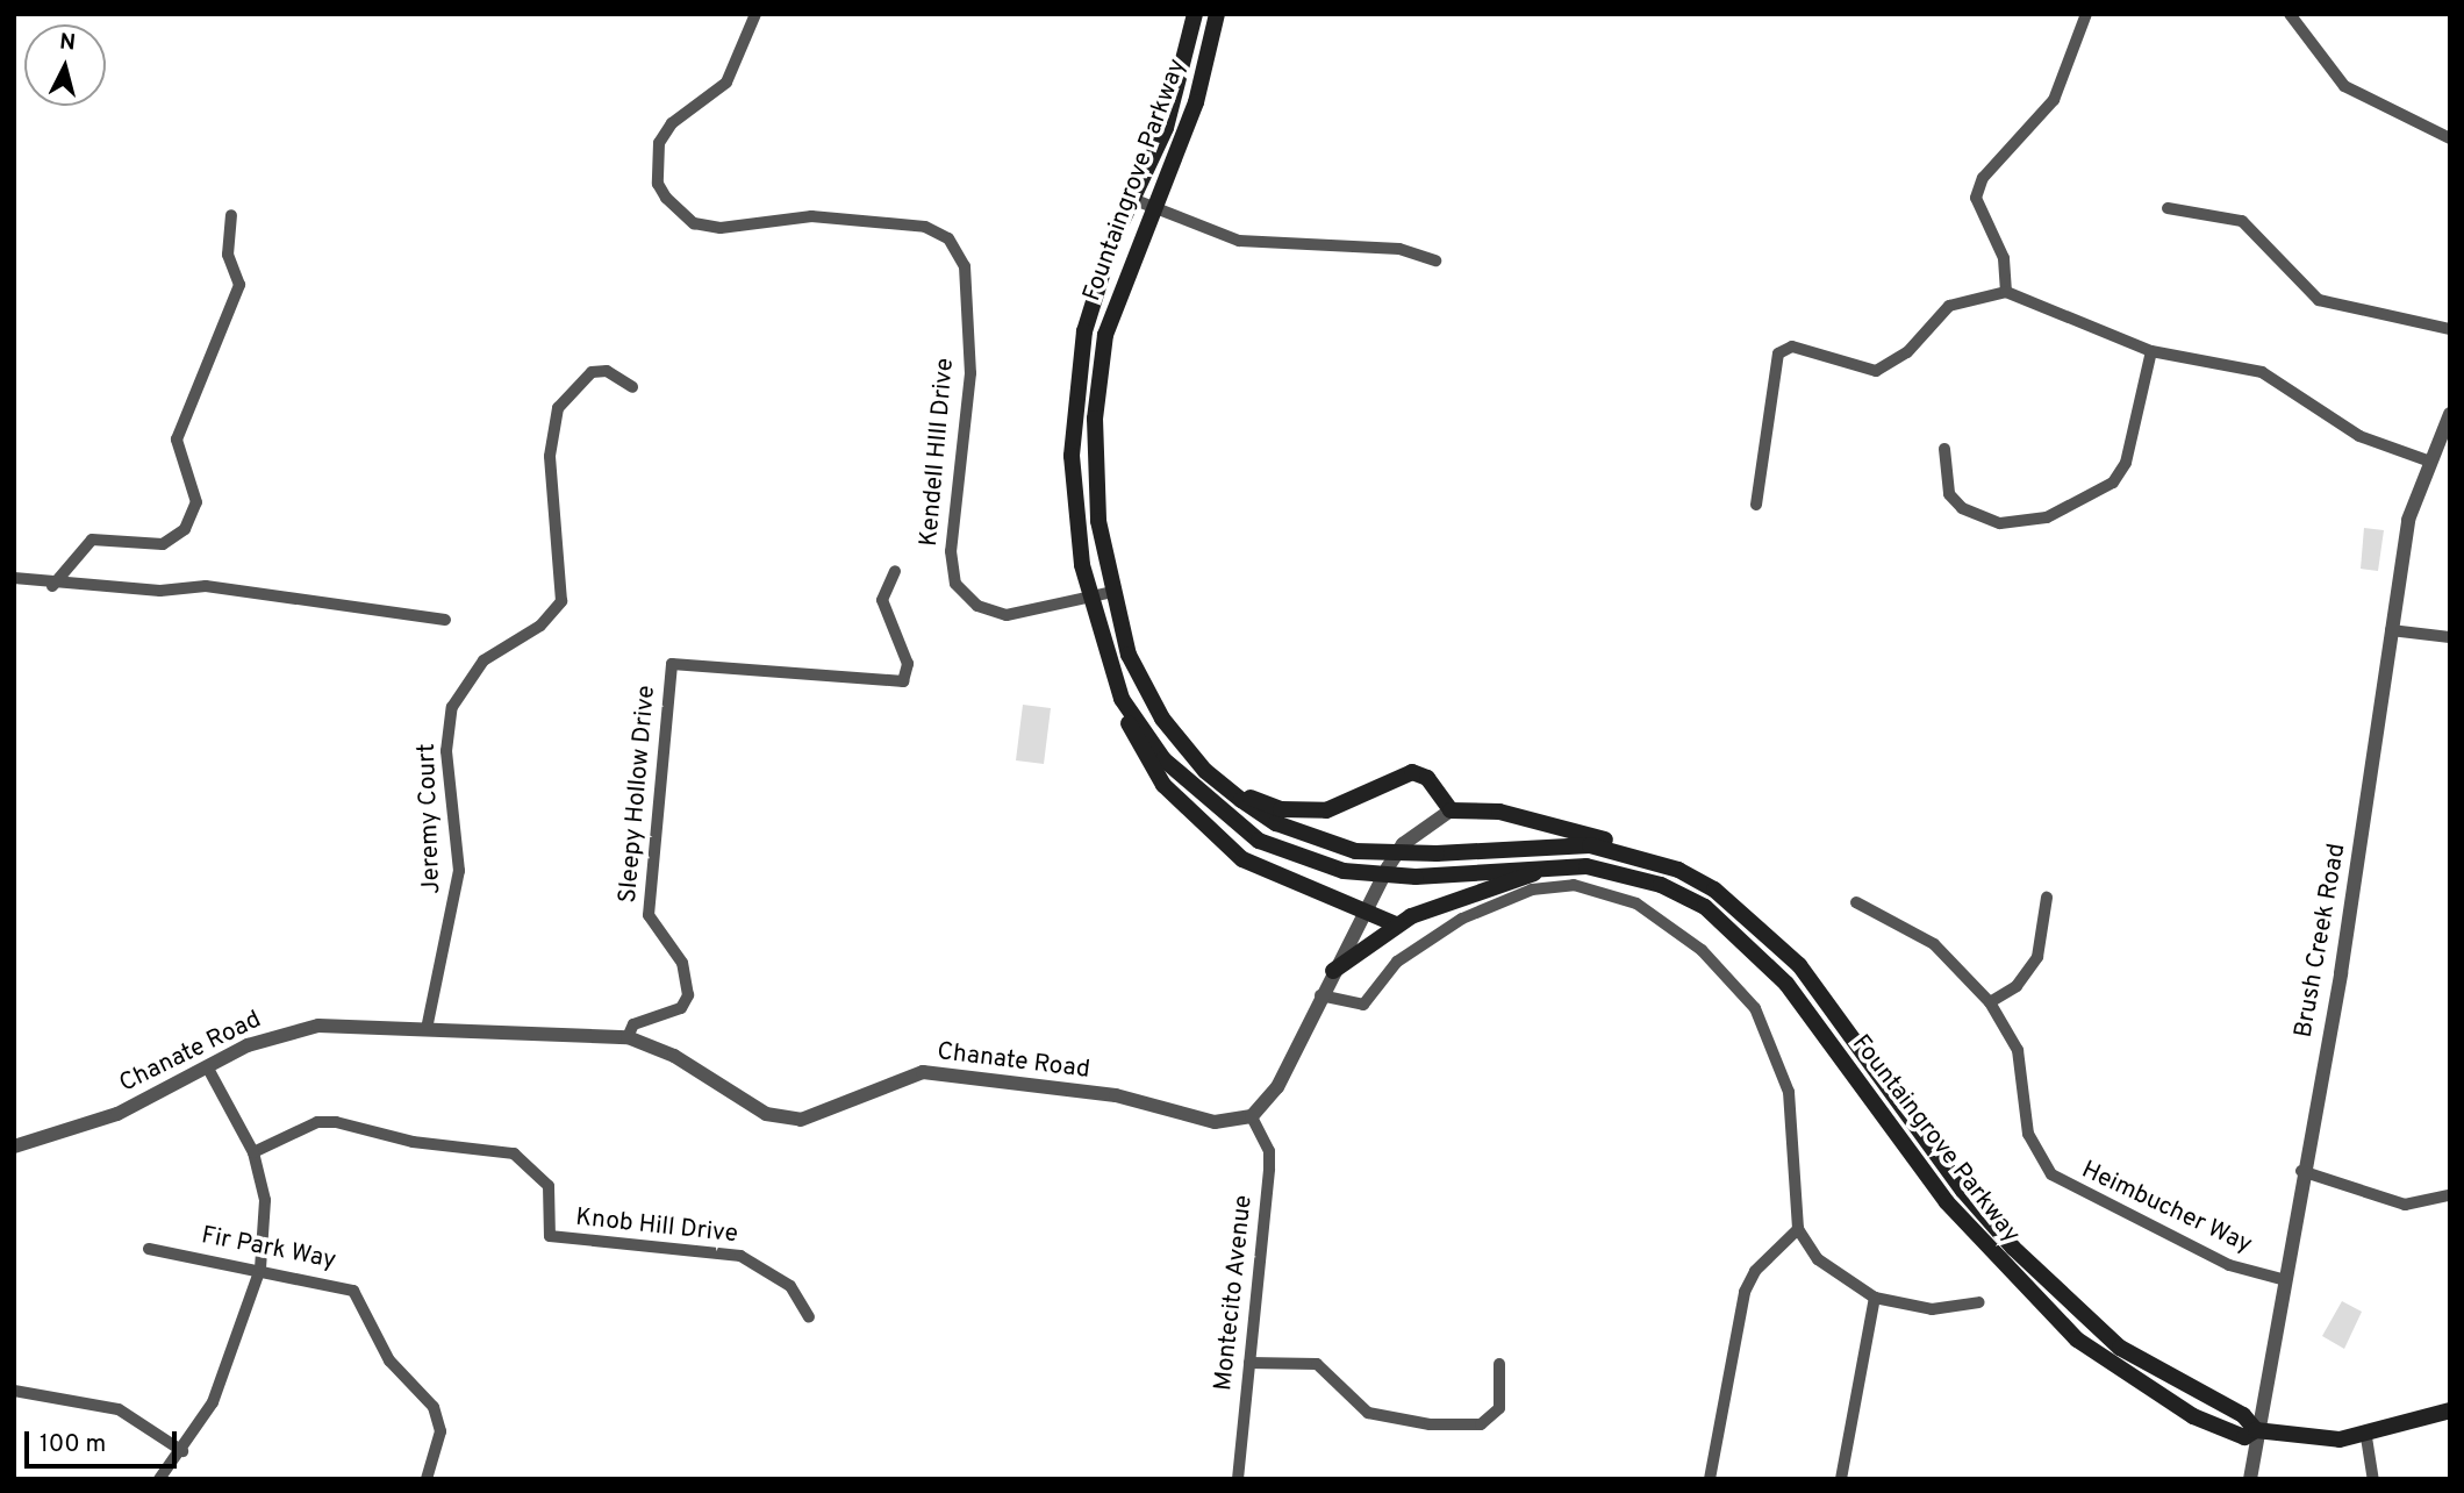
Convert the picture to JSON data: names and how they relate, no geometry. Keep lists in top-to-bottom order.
{
  "streets": {
    "main road": ["Fountaingrove Parkway"],
    "street": [
      "Kendell HIll Drive",
      "Sleepy Hollow Drive",
      "Jeremy Court",
      "Brush Creek Road",
      "Chanate Road",
      "Heimbucher Way",
      "Knob Hill Drive",
      "Fir Park Way",
      "Montecito Avenue"
    ]
  },
  "crossings": [
    ["Fountaingrove Parkway", "Kendell HIll Drive"],
    ["Fountaingrove Parkway", "Brush Creek Road"],
    ["Sleepy Hollow Drive", "Chanate Road"],
    ["Jeremy Court", "Chanate Road"],
    ["Brush Creek Road", "Heimbucher Way"],
    ["Chanate Road", "Montecito Avenue"]
  ],
  "scale_bar": "100 m",
  "north": "top"
}
